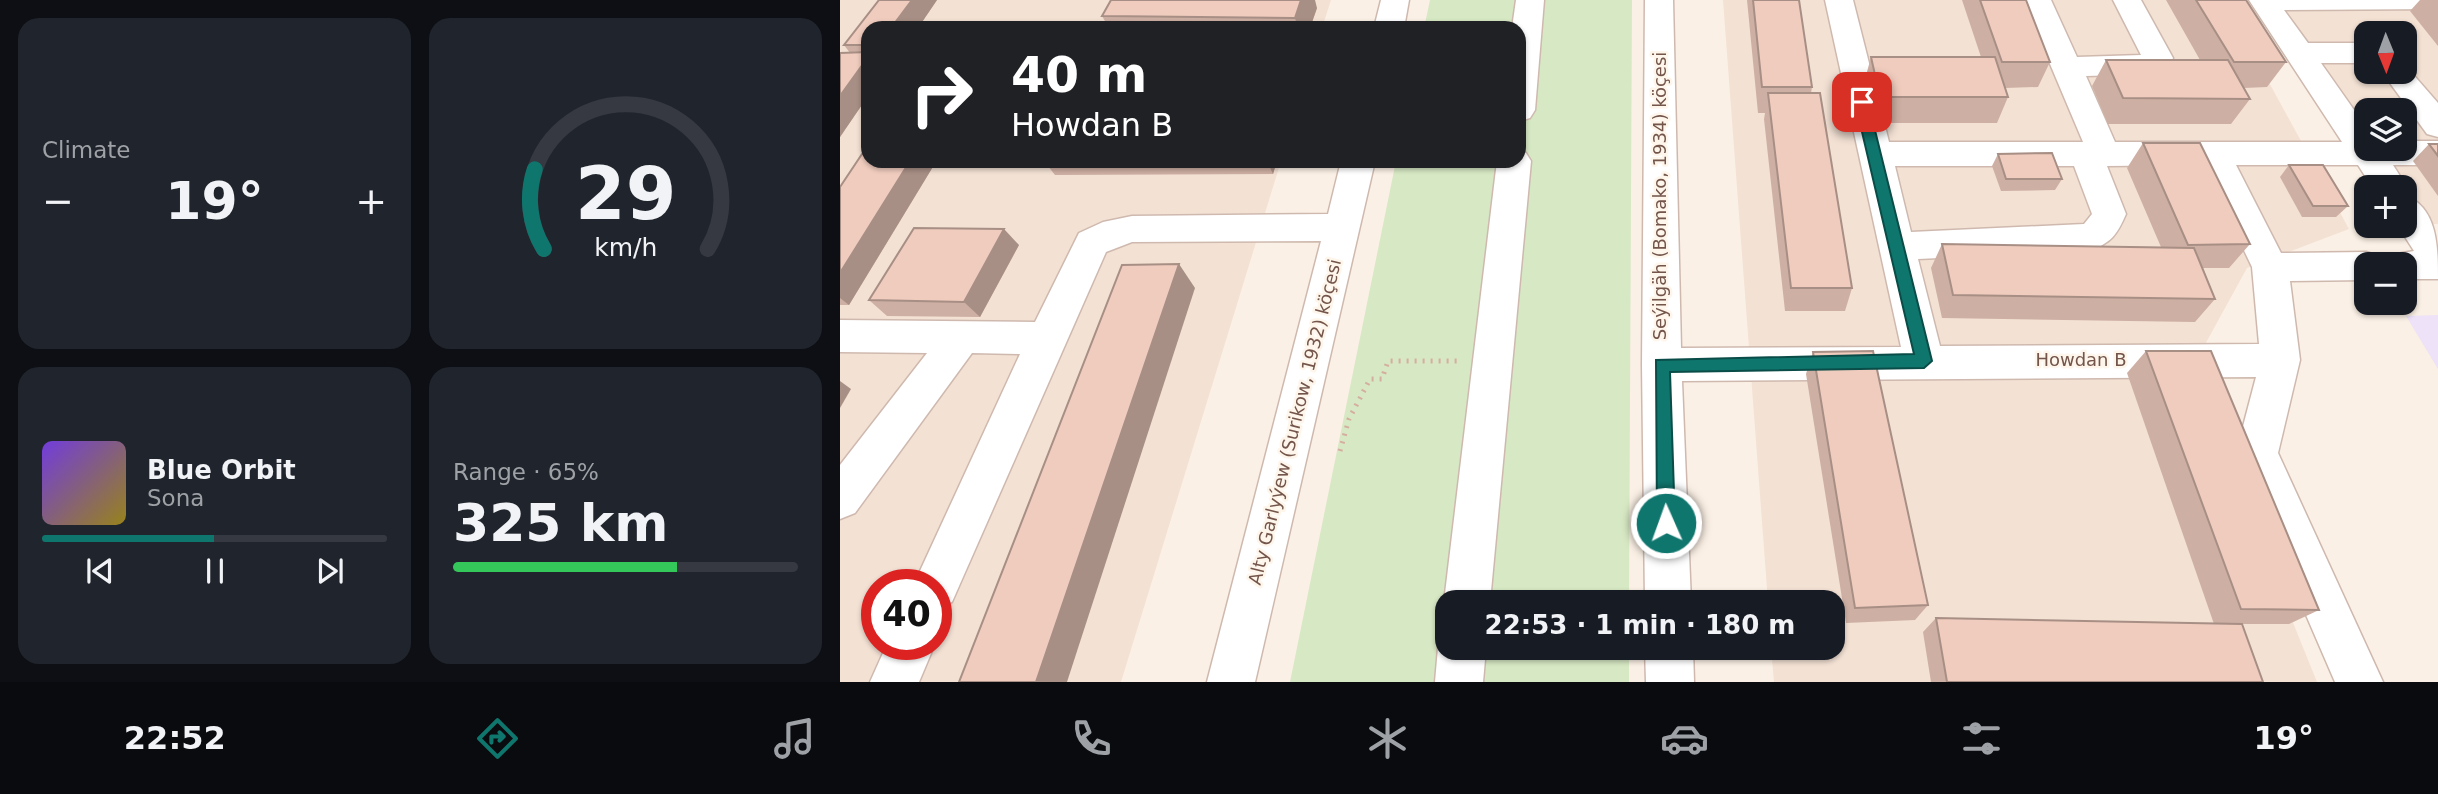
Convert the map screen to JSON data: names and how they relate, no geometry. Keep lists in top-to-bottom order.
{
  "streets": {
    "street": ["Seýilgäh (Bomako, 1934) köçesi", "Howdan B", "Alty Garlyýew (Surikow, 1932) köçesi"]
  },
  "crossings": [
    ["Seýilgäh (Bomako, 1934) köçesi", "Howdan B"]
  ],
  "north": "bottom",
  "page": {
    "tile": [
      "Climate",
      ["Range · 65%", "325 km"]
    ],
    "map_buttons": ["+", "−"],
    "turn": ["40 m", "Howdan B"],
    "heat": ["−", "19°", "+"],
    "song": ["Blue Orbit", "Sona"],
    "limit": "40",
    "trip": "22:53 · 1 min · 180 m",
    "tabs": ["22:52", "19°"],
    "gauge": ["29", "km/h"]
  }
}
